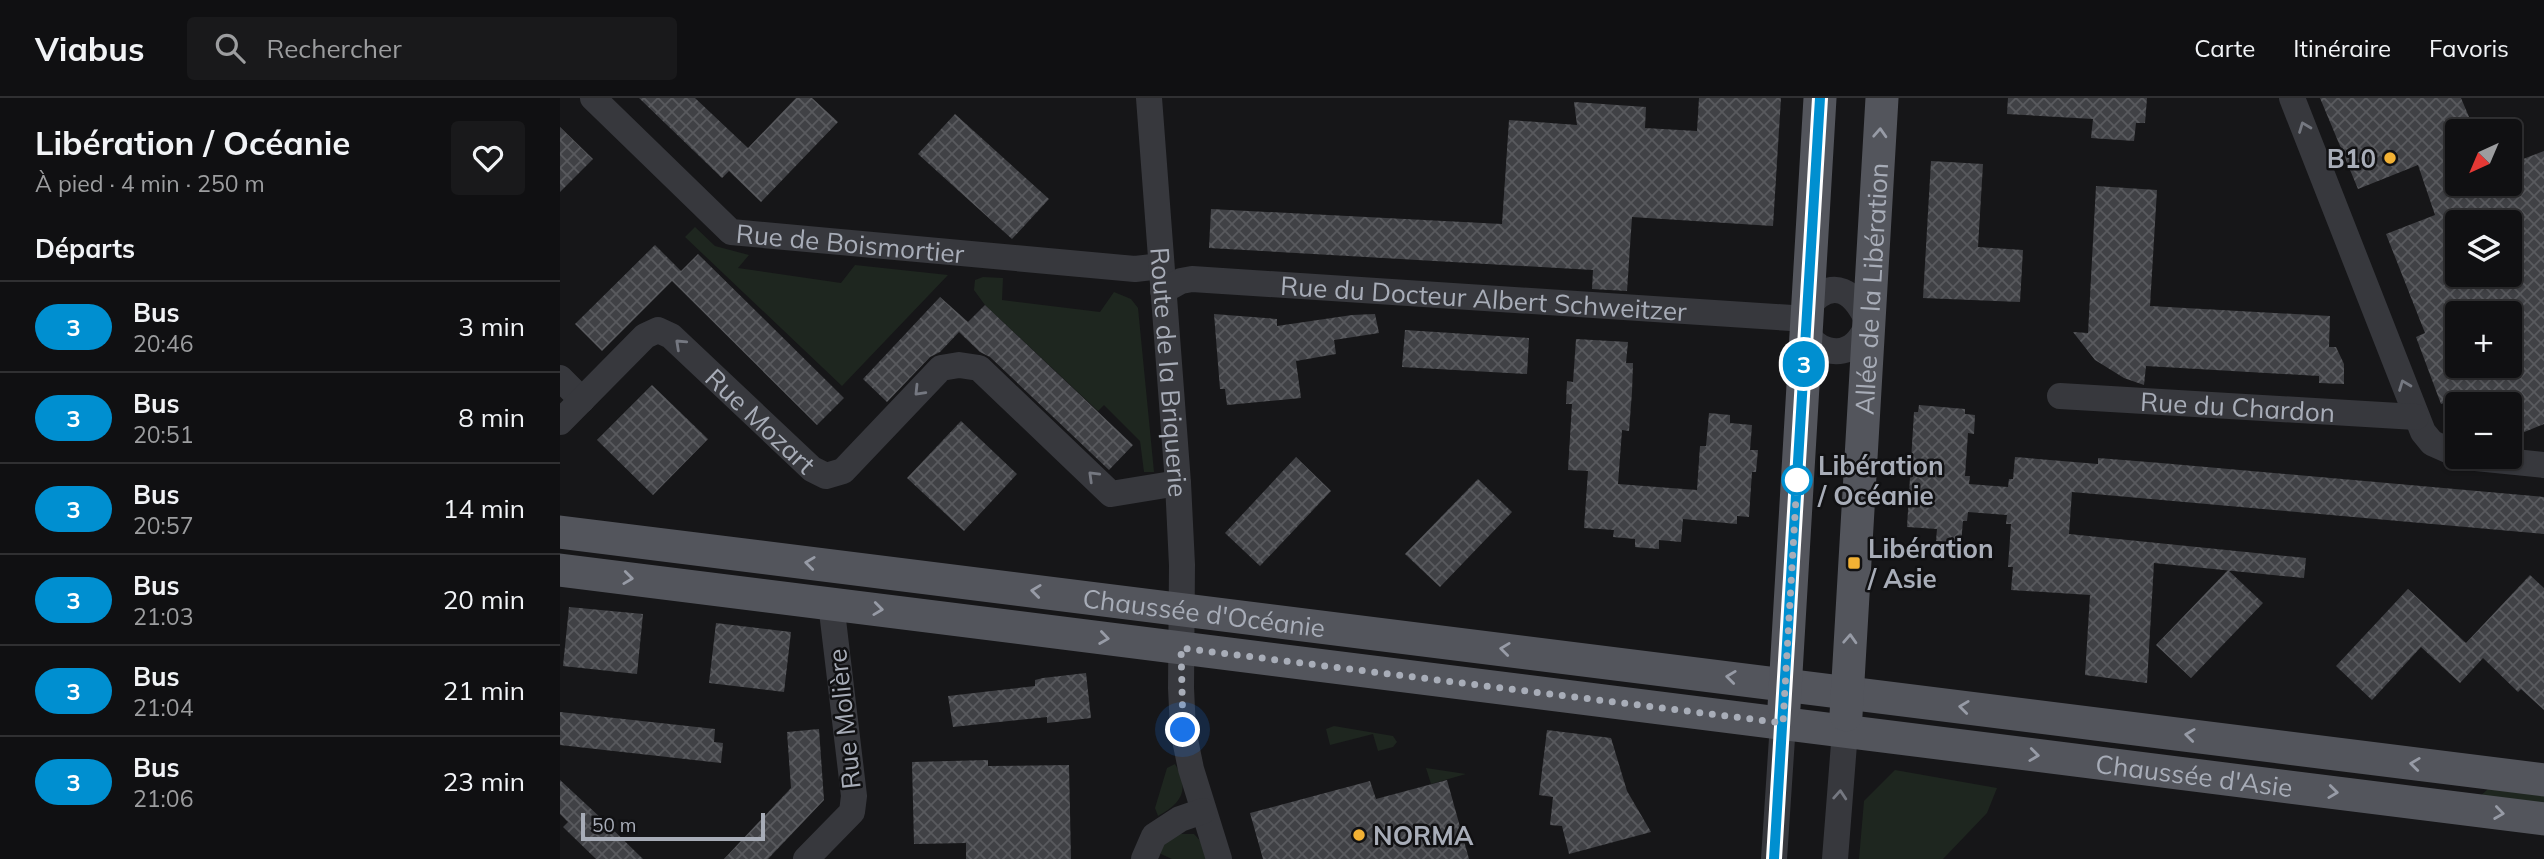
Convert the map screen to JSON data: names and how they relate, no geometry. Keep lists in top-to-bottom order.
{
  "streets": {
    "main road": ["Allée de la Libération", "Chaussée d'Océanie", "Chaussée d'Asie"],
    "street": [
      "Rue de Boismortier",
      "Rue du Docteur Albert Schweitzer",
      "Route de la Briquerie",
      "Rue du Chardon",
      "Rue Mozart",
      "Rue Molière"
    ]
  },
  "crossings": [
    ["Rue de Boismortier", "Rue du Docteur Albert Schweitzer"],
    ["Rue de Boismortier", "Route de la Briquerie"],
    ["Allée de la Libération", "Rue du Docteur Albert Schweitzer"],
    ["Allée de la Libération", "Chaussée d'Océanie"],
    ["Allée de la Libération", "Chaussée d'Asie"],
    ["Rue du Docteur Albert Schweitzer", "Route de la Briquerie"],
    ["Route de la Briquerie", "Rue Mozart"],
    ["Route de la Briquerie", "Chaussée d'Océanie"],
    ["Chaussée d'Océanie", "Rue Molière"],
    ["Chaussée d'Océanie", "Chaussée d'Asie"]
  ],
  "places": {
    "other": ["B10", "Libération / Océanie", "NORMA"],
    "transit": ["Libération / Asie"]
  },
  "lines": ["bus line 3"],
  "scale_bar": "50 m",
  "north": "bottom left",
  "page": {
    "header": "Viabus",
    "search": "Rechercher",
    "nav": ["Carte", "Itinéraire", "Favoris"],
    "heading": [
      ["Libération / Océanie", "À pied · 4 min · 250 m"],
      "Départs"
    ],
    "on_map": "3",
    "map_buttons": ["+", "−"],
    "list": [
      {
        "mark": "3",
        "name": "Bus",
        "note": "20:46",
        "value": "3 min"
      },
      {
        "mark": "3",
        "name": "Bus",
        "note": "20:51",
        "value": "8 min"
      },
      {
        "mark": "3",
        "name": "Bus",
        "note": "20:57",
        "value": "14 min"
      },
      {
        "mark": "3",
        "name": "Bus",
        "note": "21:03",
        "value": "20 min"
      },
      {
        "mark": "3",
        "name": "Bus",
        "note": "21:04",
        "value": "21 min"
      },
      {
        "mark": "3",
        "name": "Bus",
        "note": "21:06",
        "value": "23 min"
      }
    ],
    "scale": "50 m"
  }
}
